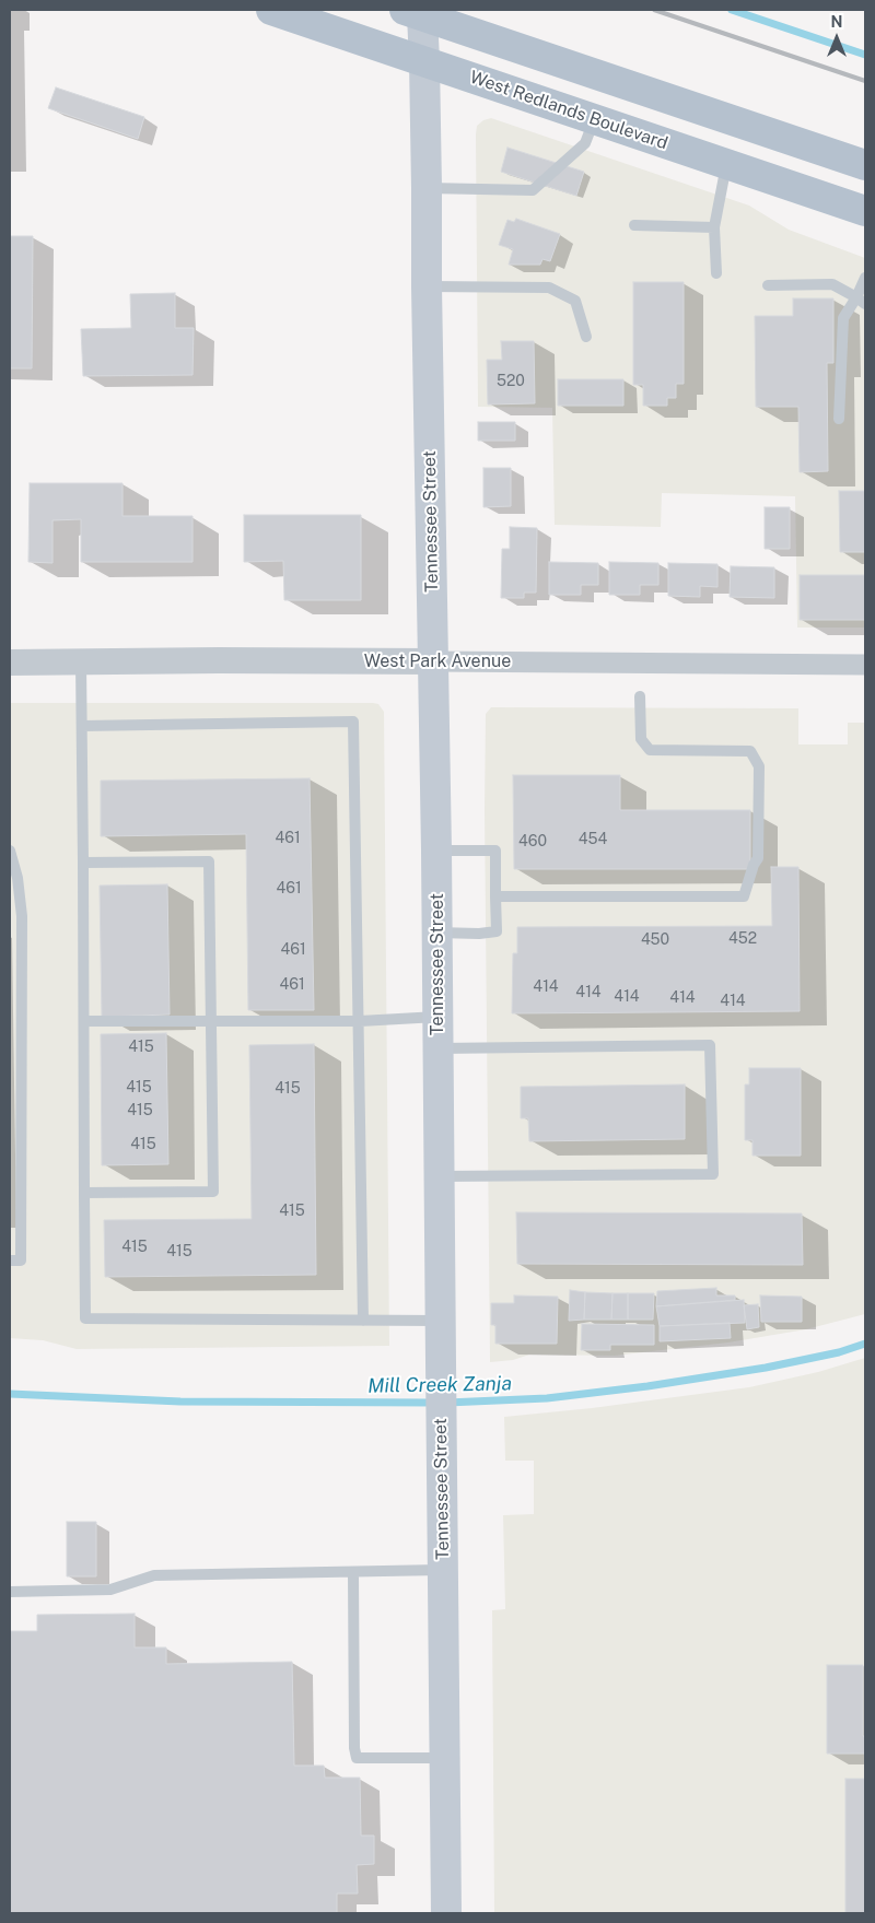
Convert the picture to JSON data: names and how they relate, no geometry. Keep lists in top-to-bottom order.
{
  "streets": {
    "main road": ["West Redlands Boulevard", "Tennessee Street"],
    "street": ["West Park Avenue"]
  },
  "crossings": [
    ["West Redlands Boulevard", "Tennessee Street"],
    ["Tennessee Street", "West Park Avenue"]
  ],
  "water": ["Mill Creek Zanja"],
  "house_numbers": [
    "520",
    "461",
    "454",
    "460",
    "461",
    "452",
    "450",
    "461",
    "461",
    "414",
    "414",
    "414",
    "414",
    "414",
    "415",
    "415",
    "415",
    "415",
    "415",
    "415",
    "415",
    "415"
  ],
  "north": "top"
}
